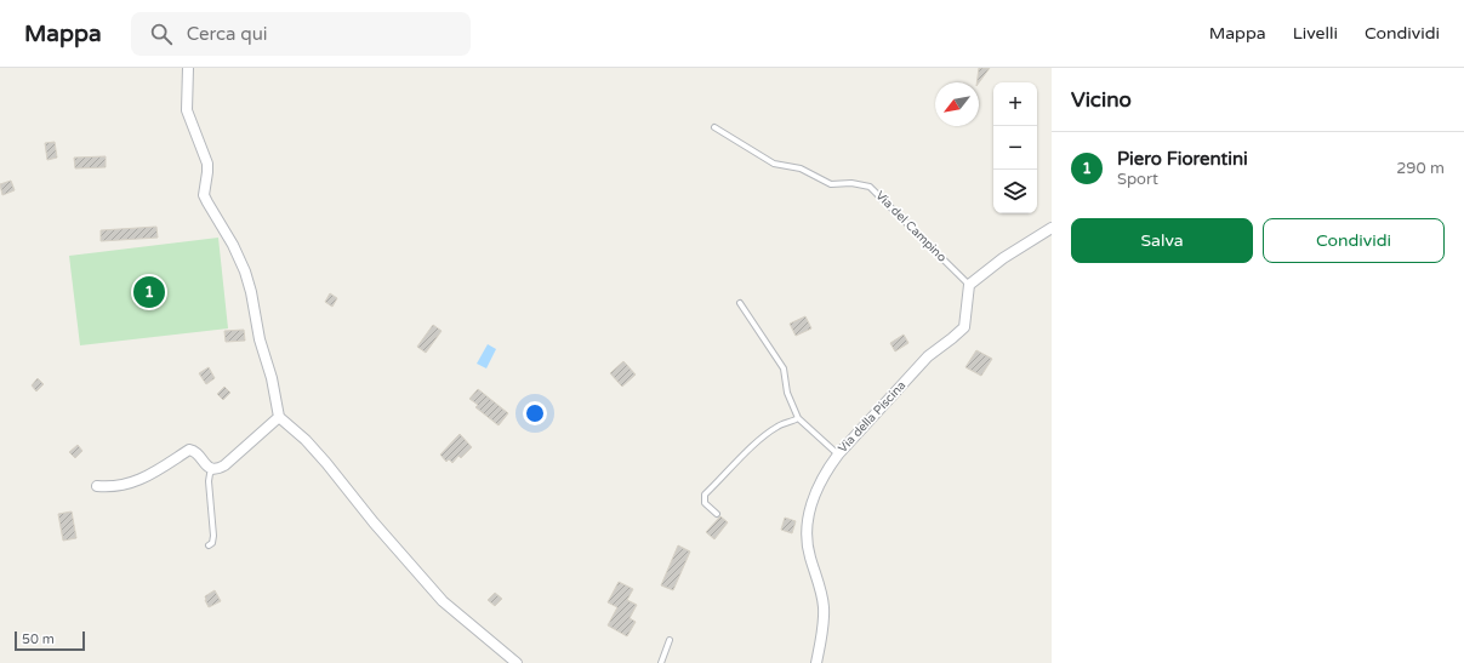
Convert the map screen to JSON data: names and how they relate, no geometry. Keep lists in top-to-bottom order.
{
  "streets": {
    "street": ["Via della Piscina"],
    "lane": ["Via del Campino"]
  },
  "crossings": [
    ["Via del Campino", "Via della Piscina"]
  ],
  "scale_bar": "50 m",
  "north": "bottom left",
  "page": {
    "header": "Mappa",
    "search": "Cerca qui",
    "nav": ["Mappa", "Livelli", "Condividi"],
    "heading": "Vicino",
    "map_buttons": ["+", "−"],
    "list": [
      {
        "mark": "1",
        "name": "Piero Fiorentini",
        "note": "Sport",
        "value": "290 m"
      }
    ],
    "buttons": ["Salva", "Condividi"],
    "pins": "1",
    "scale": "50 m"
  }
}
